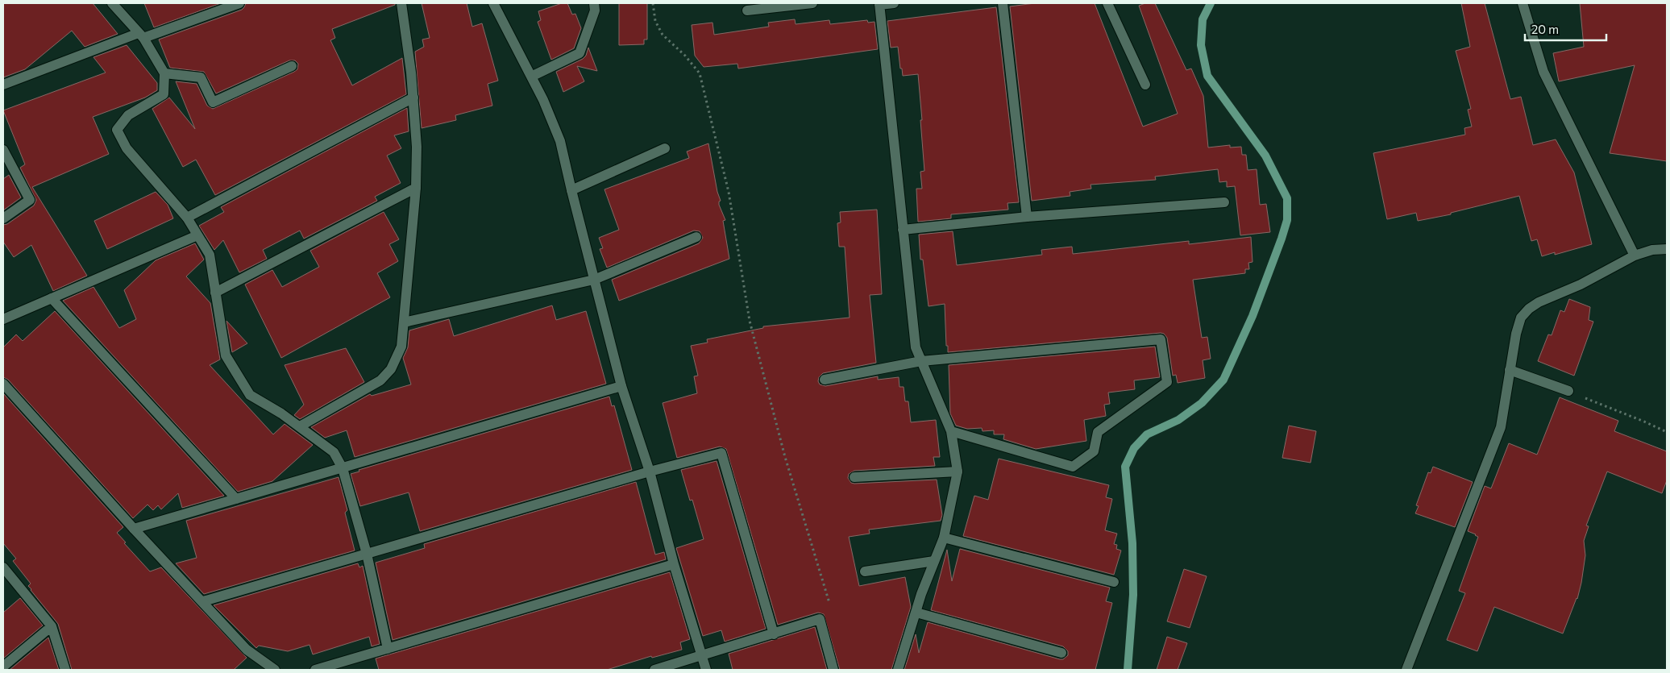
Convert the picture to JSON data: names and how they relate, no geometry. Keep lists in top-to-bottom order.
{
  "scale_bar": "20 m"
}
